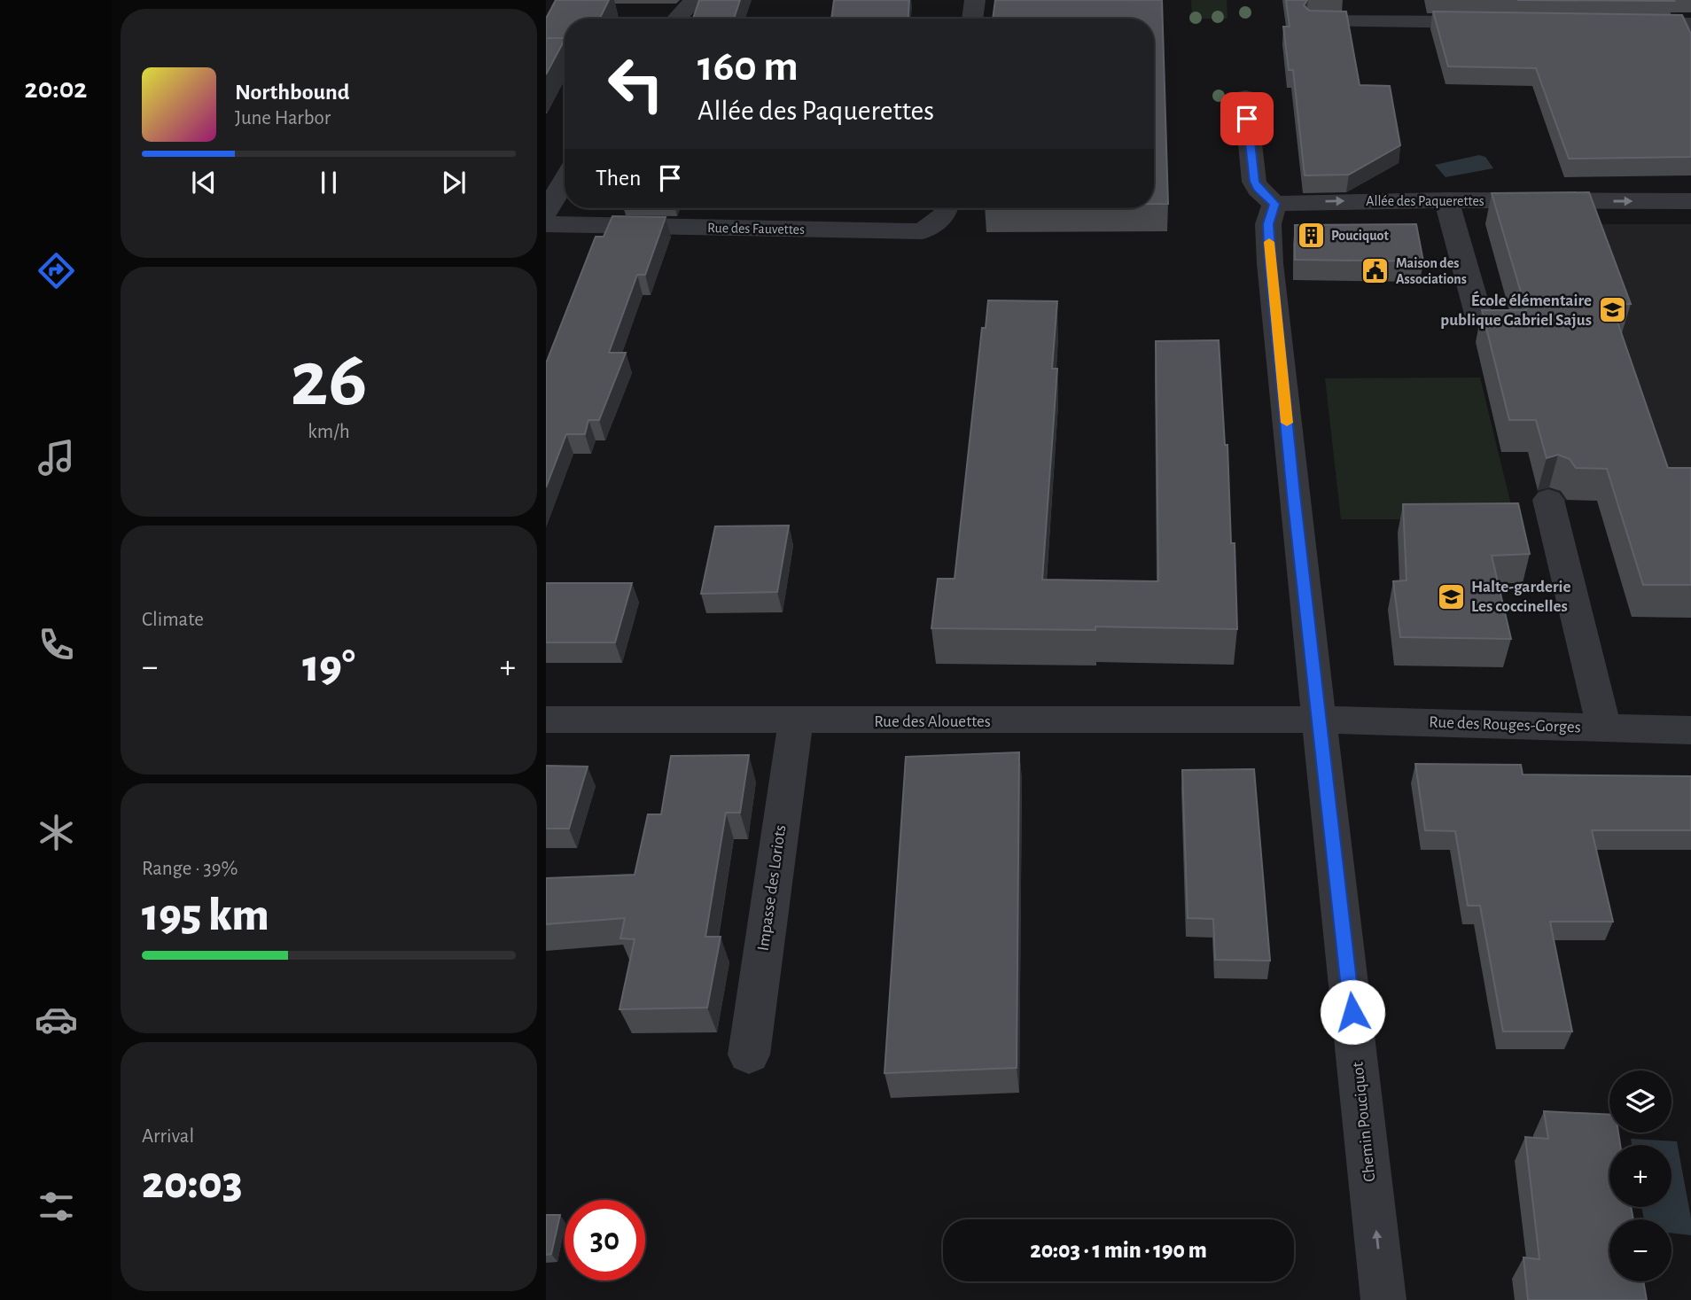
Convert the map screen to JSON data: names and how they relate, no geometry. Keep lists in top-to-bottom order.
{
  "streets": {
    "street": [
      "Allée des Paquerettes",
      "Rue des Fauvettes",
      "Rue des Alouettes",
      "Rue des Rouges-Gorges",
      "Impasse des Loriots",
      "Chemin Pouciquot"
    ]
  },
  "crossings": [
    ["Allée des Paquerettes", "Chemin Pouciquot"],
    ["Rue des Alouettes", "Rue des Rouges-Gorges"],
    ["Rue des Alouettes", "Impasse des Loriots"],
    ["Rue des Alouettes", "Chemin Pouciquot"],
    ["Rue des Rouges-Gorges", "Chemin Pouciquot"]
  ],
  "one_way": ["Chemin Pouciquot"],
  "places": {
    "building": ["Pouciquot"],
    "public building": ["Maison des Associations"],
    "school or university": ["École élémentaire publique Gabriel Sajus", "Halte-garderie Les coccinelles"]
  },
  "page": {
    "tabs": "20:02",
    "turn": ["160 m", "Allée des Paquerettes"],
    "song": ["Northbound", "June Harbor"],
    "then": "Then",
    "tile": [
      ["26", "km/h"],
      "Climate",
      ["Range · 39%", "195 km"],
      ["Arrival", "20:03"]
    ],
    "heat": ["−", "19°", "+"],
    "map_buttons": ["+", "−"],
    "limit": "30",
    "trip": "20:03 · 1 min · 190 m"
  }
}
